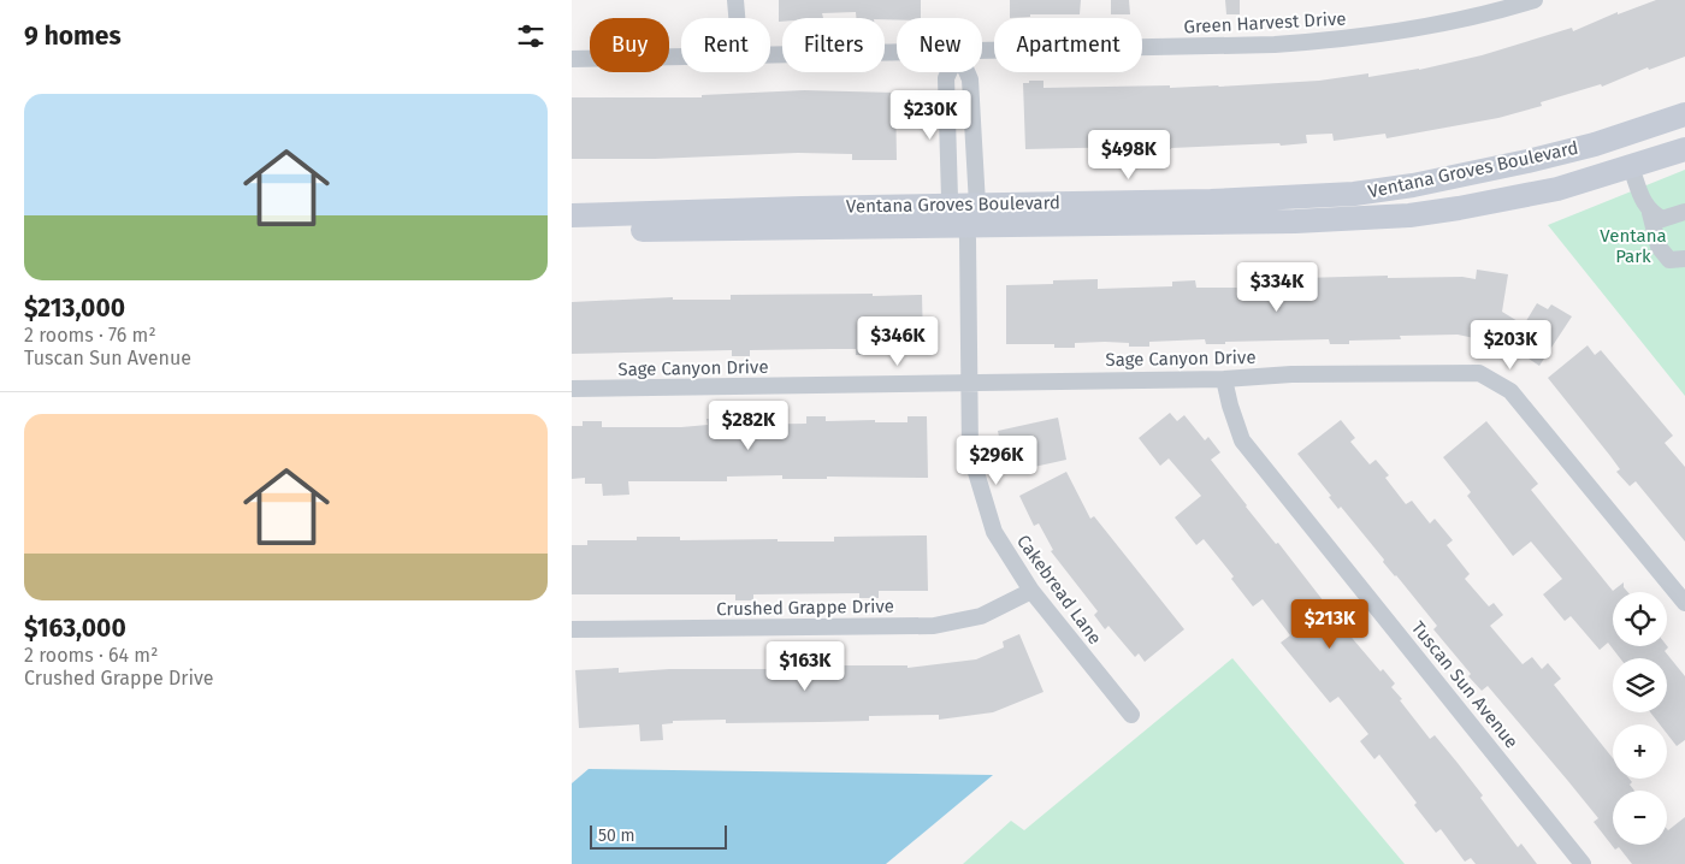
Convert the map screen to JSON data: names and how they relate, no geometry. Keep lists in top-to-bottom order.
{
  "streets": {
    "street": [
      "Green Harvest Drive",
      "Ventana Groves Boulevard",
      "Sage Canyon Drive",
      "Cakebread Lane",
      "Crushed Grappe Drive",
      "Tuscan Sun Avenue"
    ]
  },
  "crossings": [
    ["Ventana Groves Boulevard", "Cakebread Lane"],
    ["Sage Canyon Drive", "Cakebread Lane"],
    ["Sage Canyon Drive", "Tuscan Sun Avenue"],
    ["Cakebread Lane", "Crushed Grappe Drive"]
  ],
  "parks": ["Ventana Park"],
  "scale_bar": "50 m",
  "page": {
    "heading": "9 homes",
    "chip": [
      "Buy",
      "Rent",
      "Filters",
      "New",
      "Apartment"
    ],
    "list": [
      {
        "name": "$213,000",
        "note": "2 rooms · 76 m² · Tuscan Sun Avenue"
      },
      {
        "name": "$163,000",
        "note": "2 rooms · 64 m² · Crushed Grappe Drive"
      }
    ],
    "price": [
      "$230K",
      "$498K",
      "$334K",
      "$346K",
      "$203K",
      "$282K",
      "$296K",
      "$213K",
      "$163K"
    ],
    "map_buttons": ["+", "−"],
    "scale": "50 m"
  }
}
